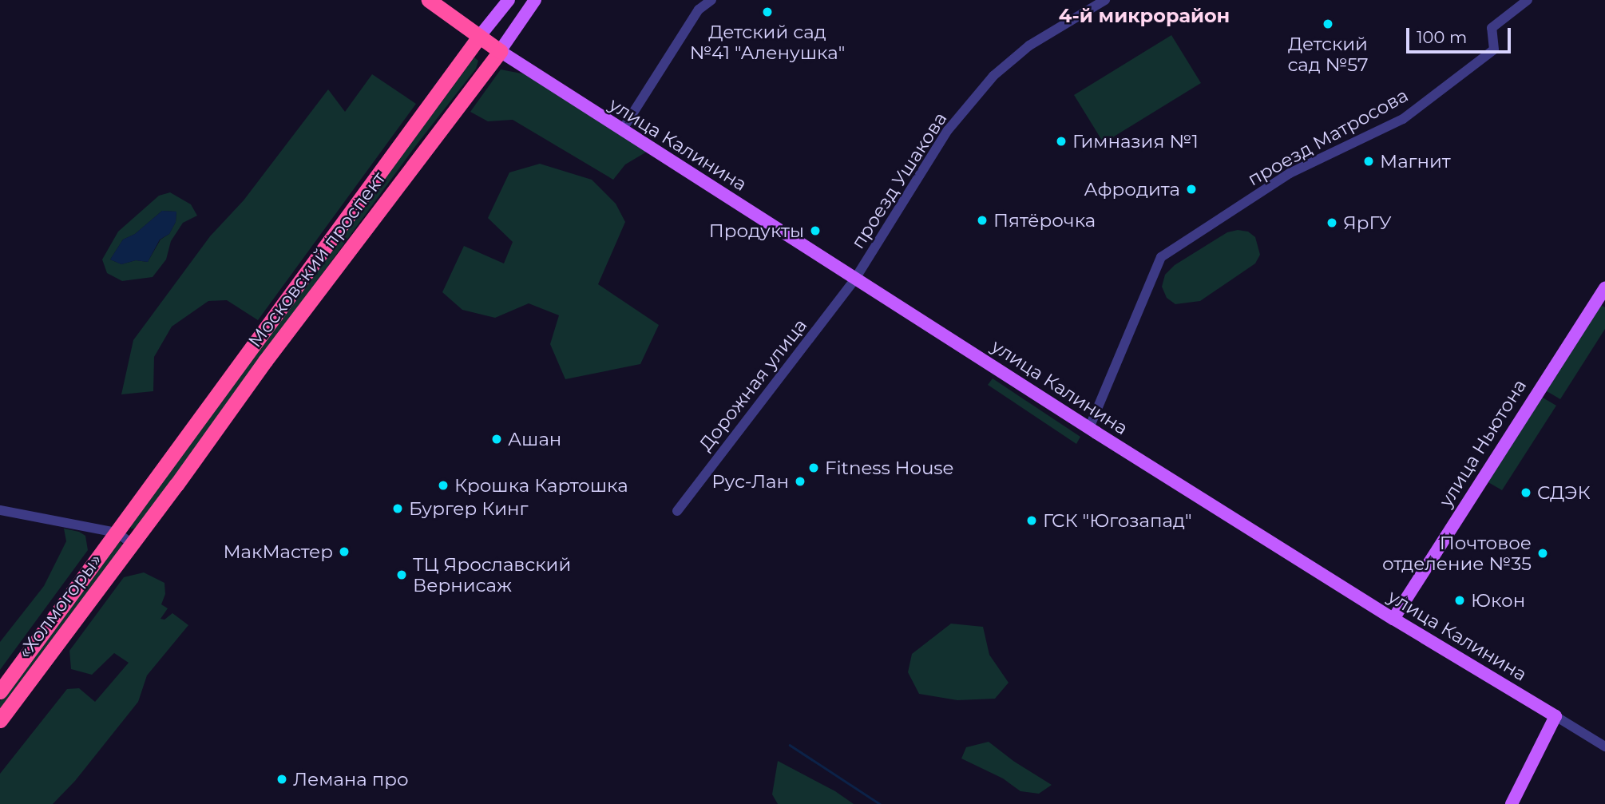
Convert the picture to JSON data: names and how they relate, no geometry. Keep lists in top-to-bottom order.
{
  "streets": {
    "highway": ["Московский проспект", "«Холмогоры»"],
    "main road": ["улица Калинина", "улица Ньютона"],
    "street": ["проезд Матросова", "проезд Ушакова", "Дорожная улица"]
  },
  "crossings": [
    ["проезд Матросова", "улица Калинина"],
    ["улица Калинина", "проезд Ушакова"],
    ["улица Калинина", "Московский проспект"],
    ["улица Калинина", "Дорожная улица"],
    ["улица Калинина", "улица Ньютона"],
    ["проезд Ушакова", "Дорожная улица"],
    ["Московский проспект", "«Холмогоры»"]
  ],
  "districts": ["4-й микрорайон"],
  "places": [
    "Детский сад №41 \"Аленушка\"",
    "Детский сад №57",
    "Гимназия №1",
    "Магнит",
    "Афродита",
    "Пятёрочка",
    "ЯрГУ",
    "Продукты",
    "Ашан",
    "Fitness House",
    "Рус-Лан",
    "Крошка Картошка",
    "СДЭК",
    "Бургер Кинг",
    "ГСК \"Югозапад\"",
    "МакМастер",
    "Почтовое отделение №35",
    "ТЦ Ярославский Вернисаж",
    "Юкон",
    "Лемана про"
  ],
  "scale_bar": "100 m"
}
